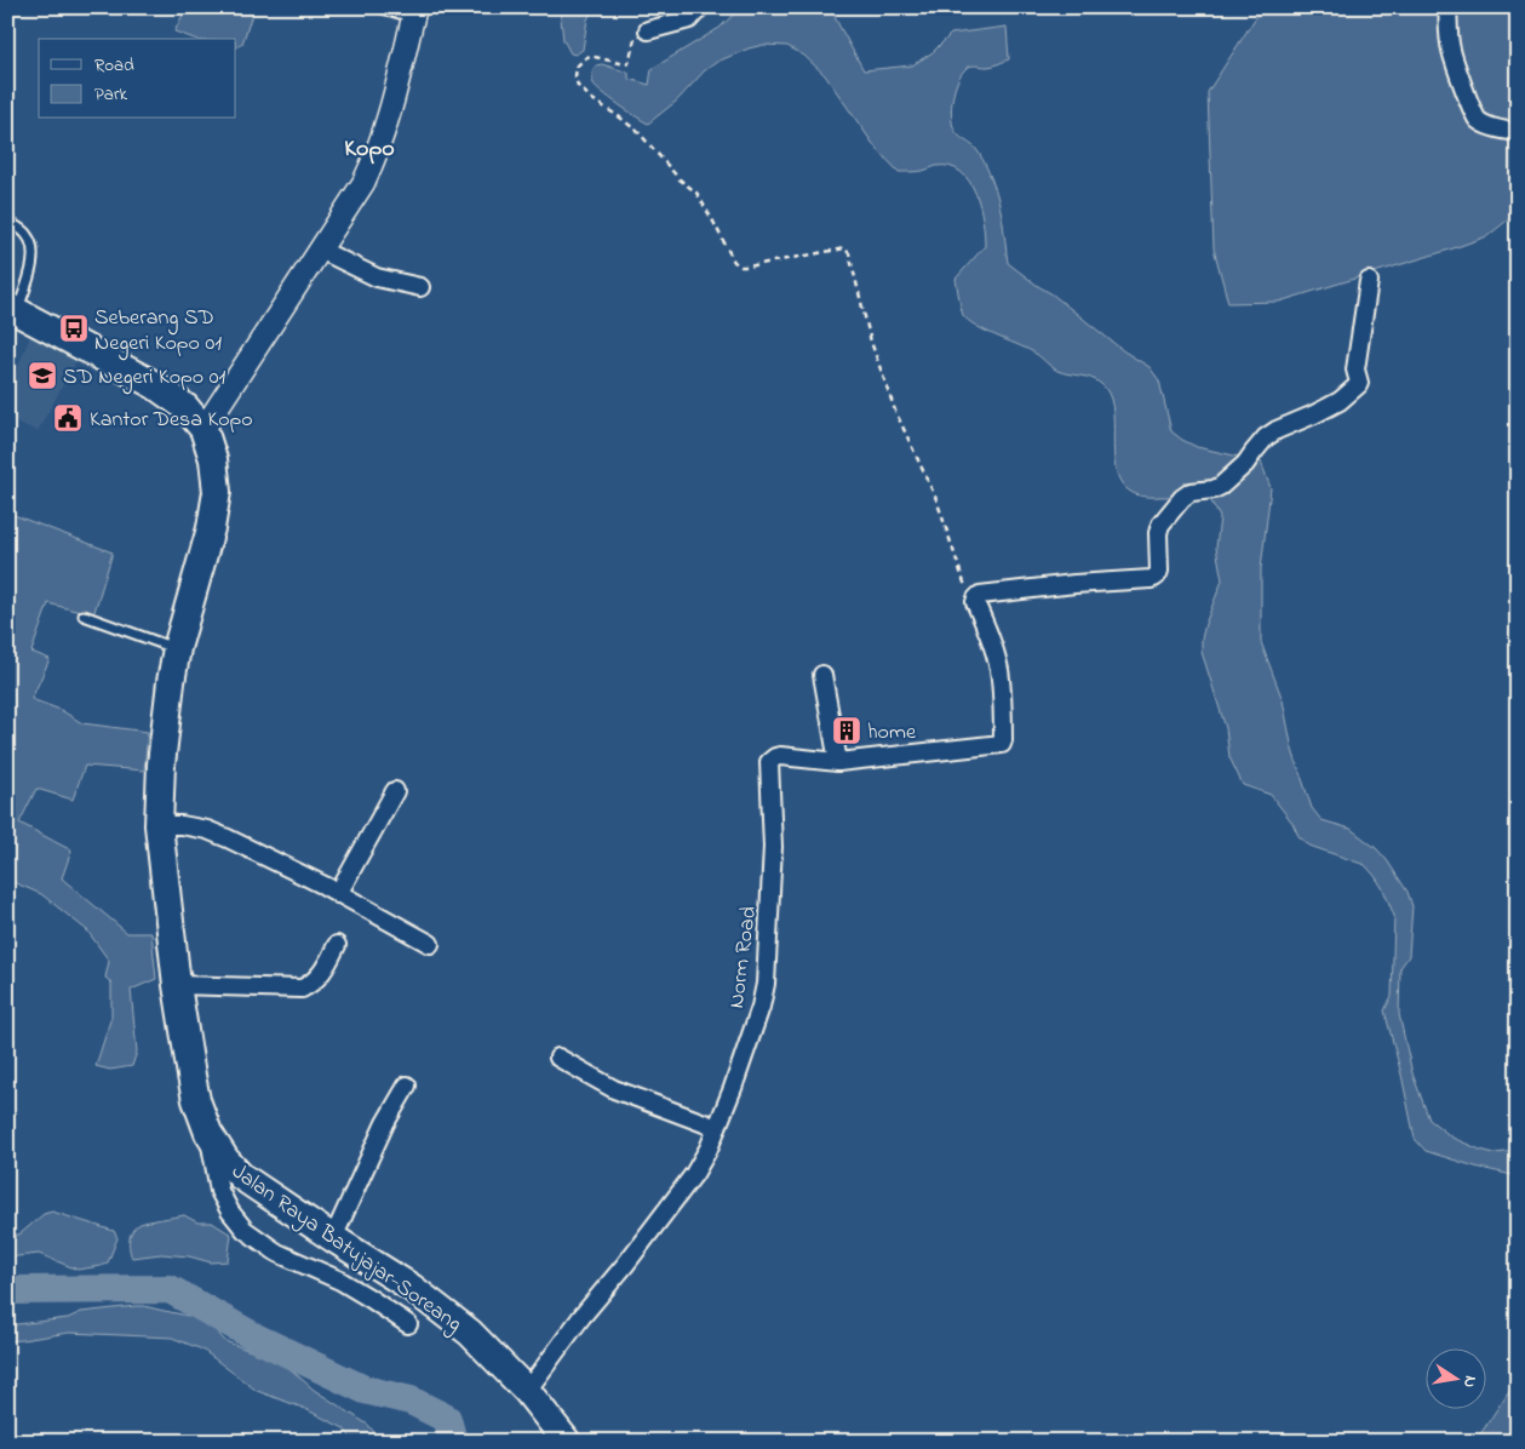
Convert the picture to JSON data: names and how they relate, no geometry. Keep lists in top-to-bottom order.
{
  "streets": {
    "highway": ["Jalan Raya Batujajar-Soreang"],
    "street": ["Norm Road"]
  },
  "crossings": [
    ["Norm Road", "Jalan Raya Batujajar-Soreang"]
  ],
  "districts": ["Kopo"],
  "places": {
    "bus stop": ["Seberang SD Negeri Kopo 01"],
    "school or university": ["SD Negeri Kopo 01"],
    "public building": ["Kantor Desa Kopo"],
    "building": ["home"]
  },
  "legend": ["Road", "Park"],
  "north": "right"
}
